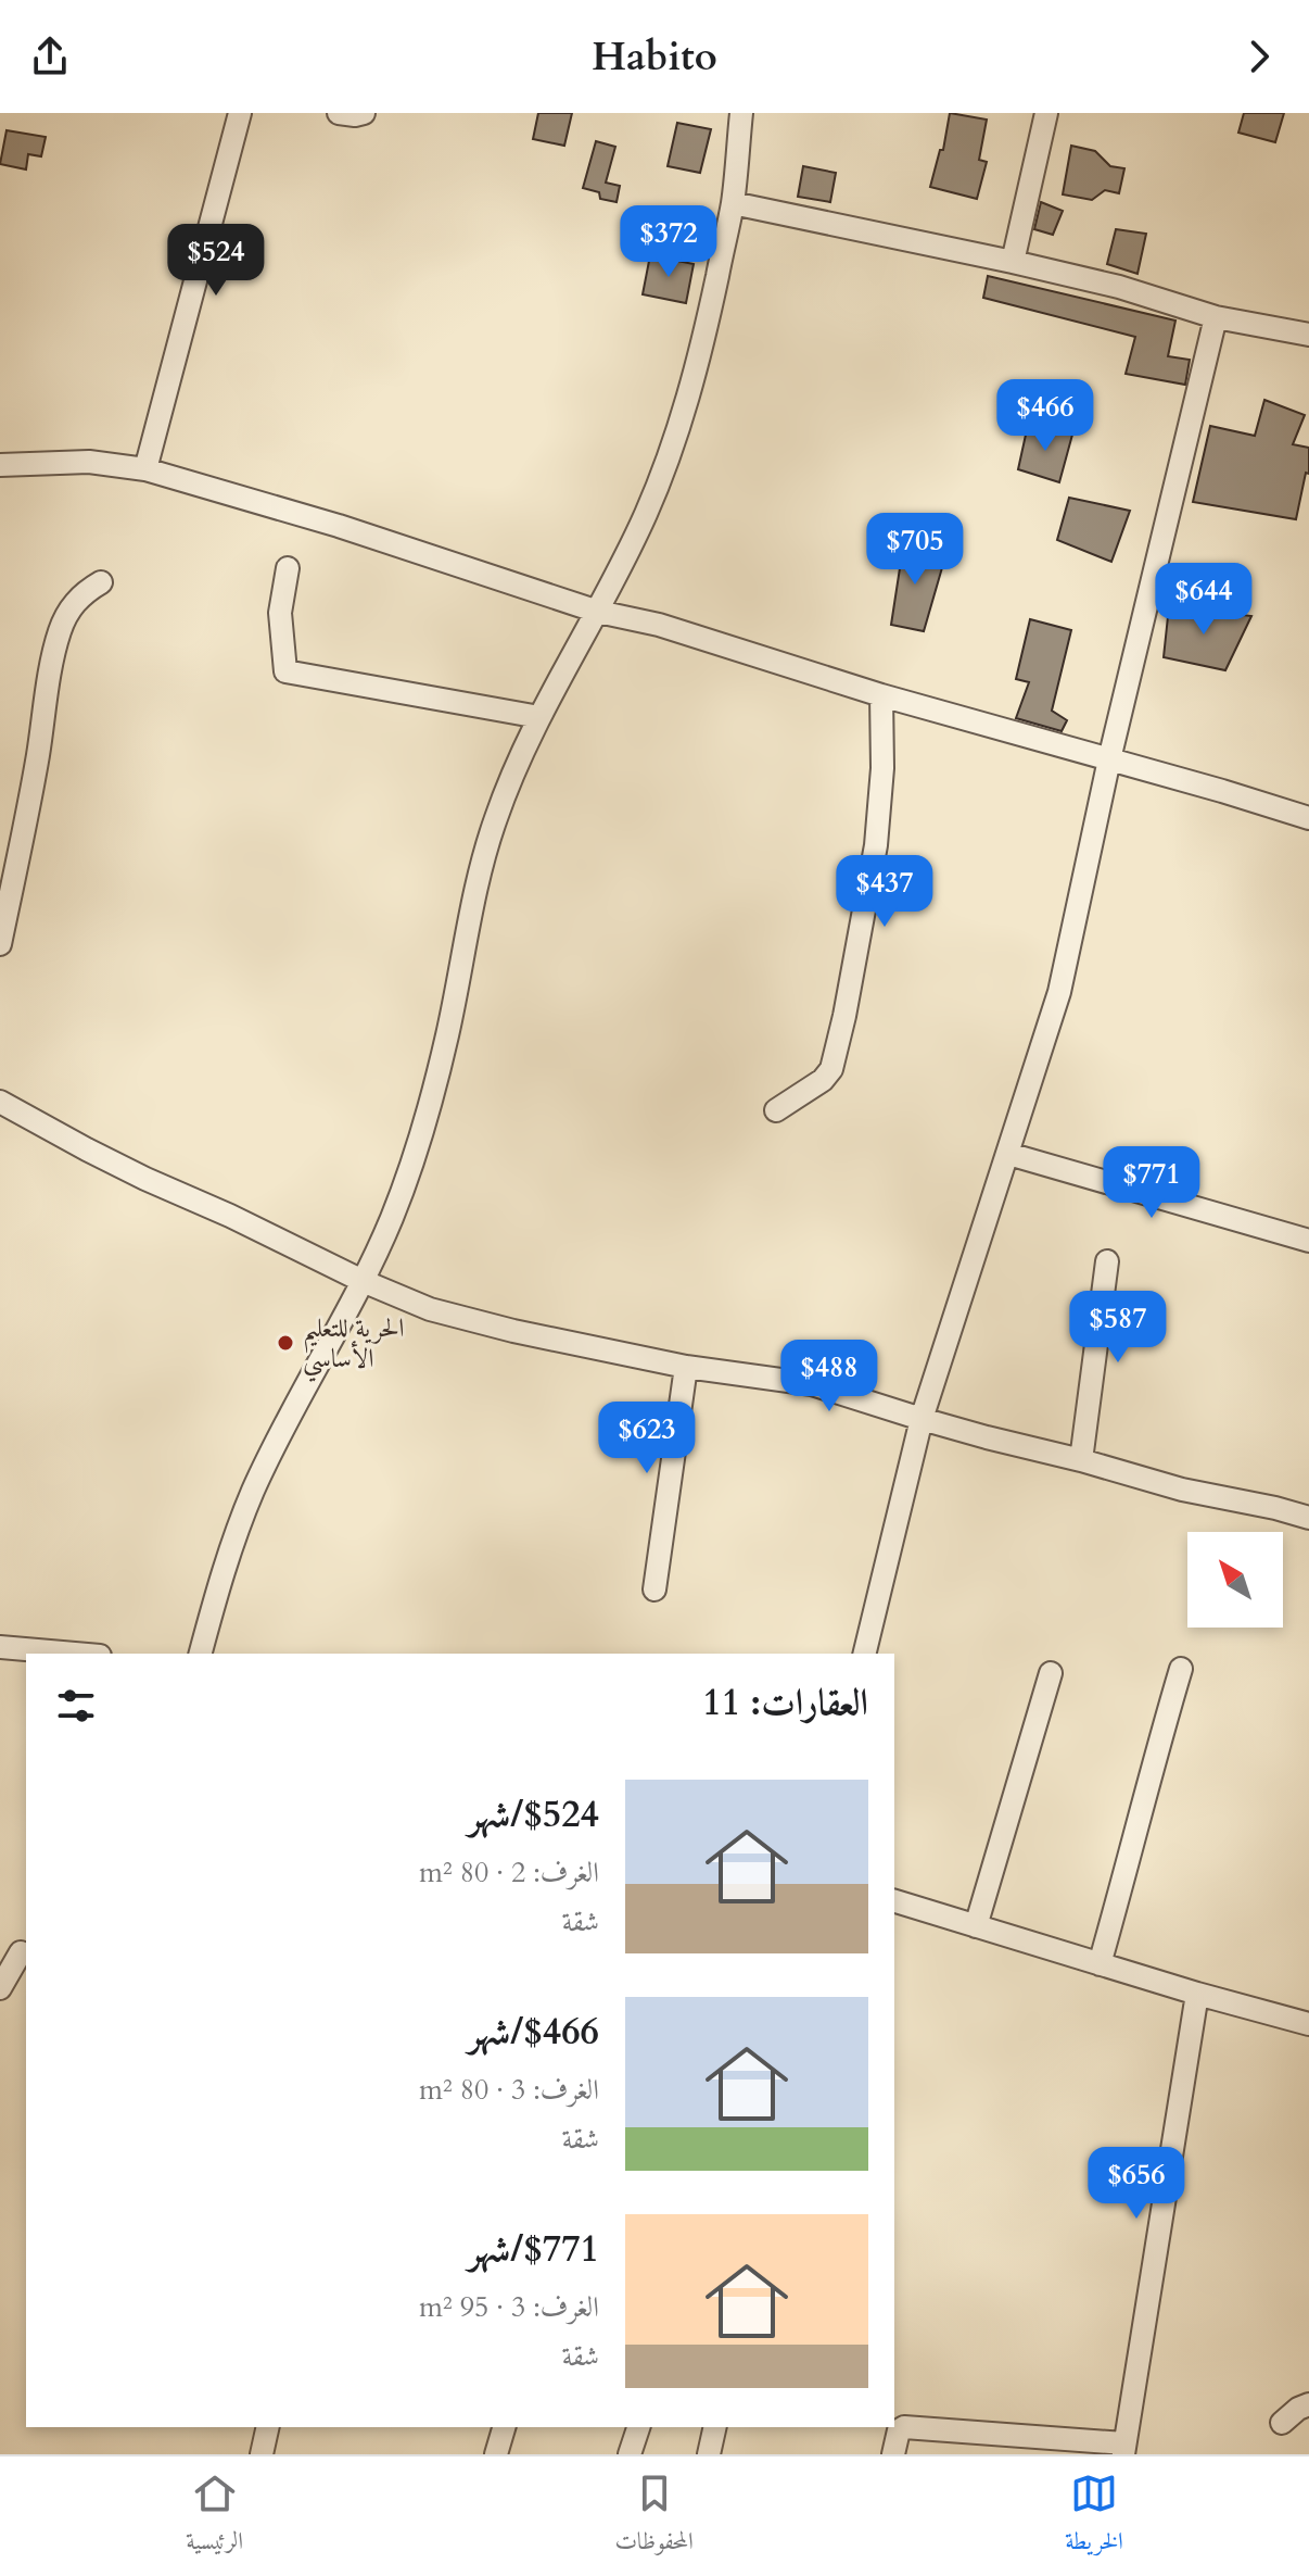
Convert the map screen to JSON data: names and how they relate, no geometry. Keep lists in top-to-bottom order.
{
  "places": ["الحرية للتعليم الأساسي"],
  "north": "top left",
  "page": {
    "header": "Habito",
    "price": [
      "$372",
      "$524",
      "$466",
      "$705",
      "$644",
      "$437",
      "$771",
      "$587",
      "$488",
      "$623",
      "$656"
    ],
    "heading": "العقارات: 11",
    "list": [
      {
        "name": "$524/شهر",
        "note": "الغرف: 2 · 80 m² · شقة"
      },
      {
        "name": "$466/شهر",
        "note": "الغرف: 3 · 80 m² · شقة"
      },
      {
        "name": "$771/شهر",
        "note": "الغرف: 3 · 95 m² · شقة"
      }
    ],
    "tabs": ["الخريطة", "المحفوظات", "الرئيسية"]
  }
}
